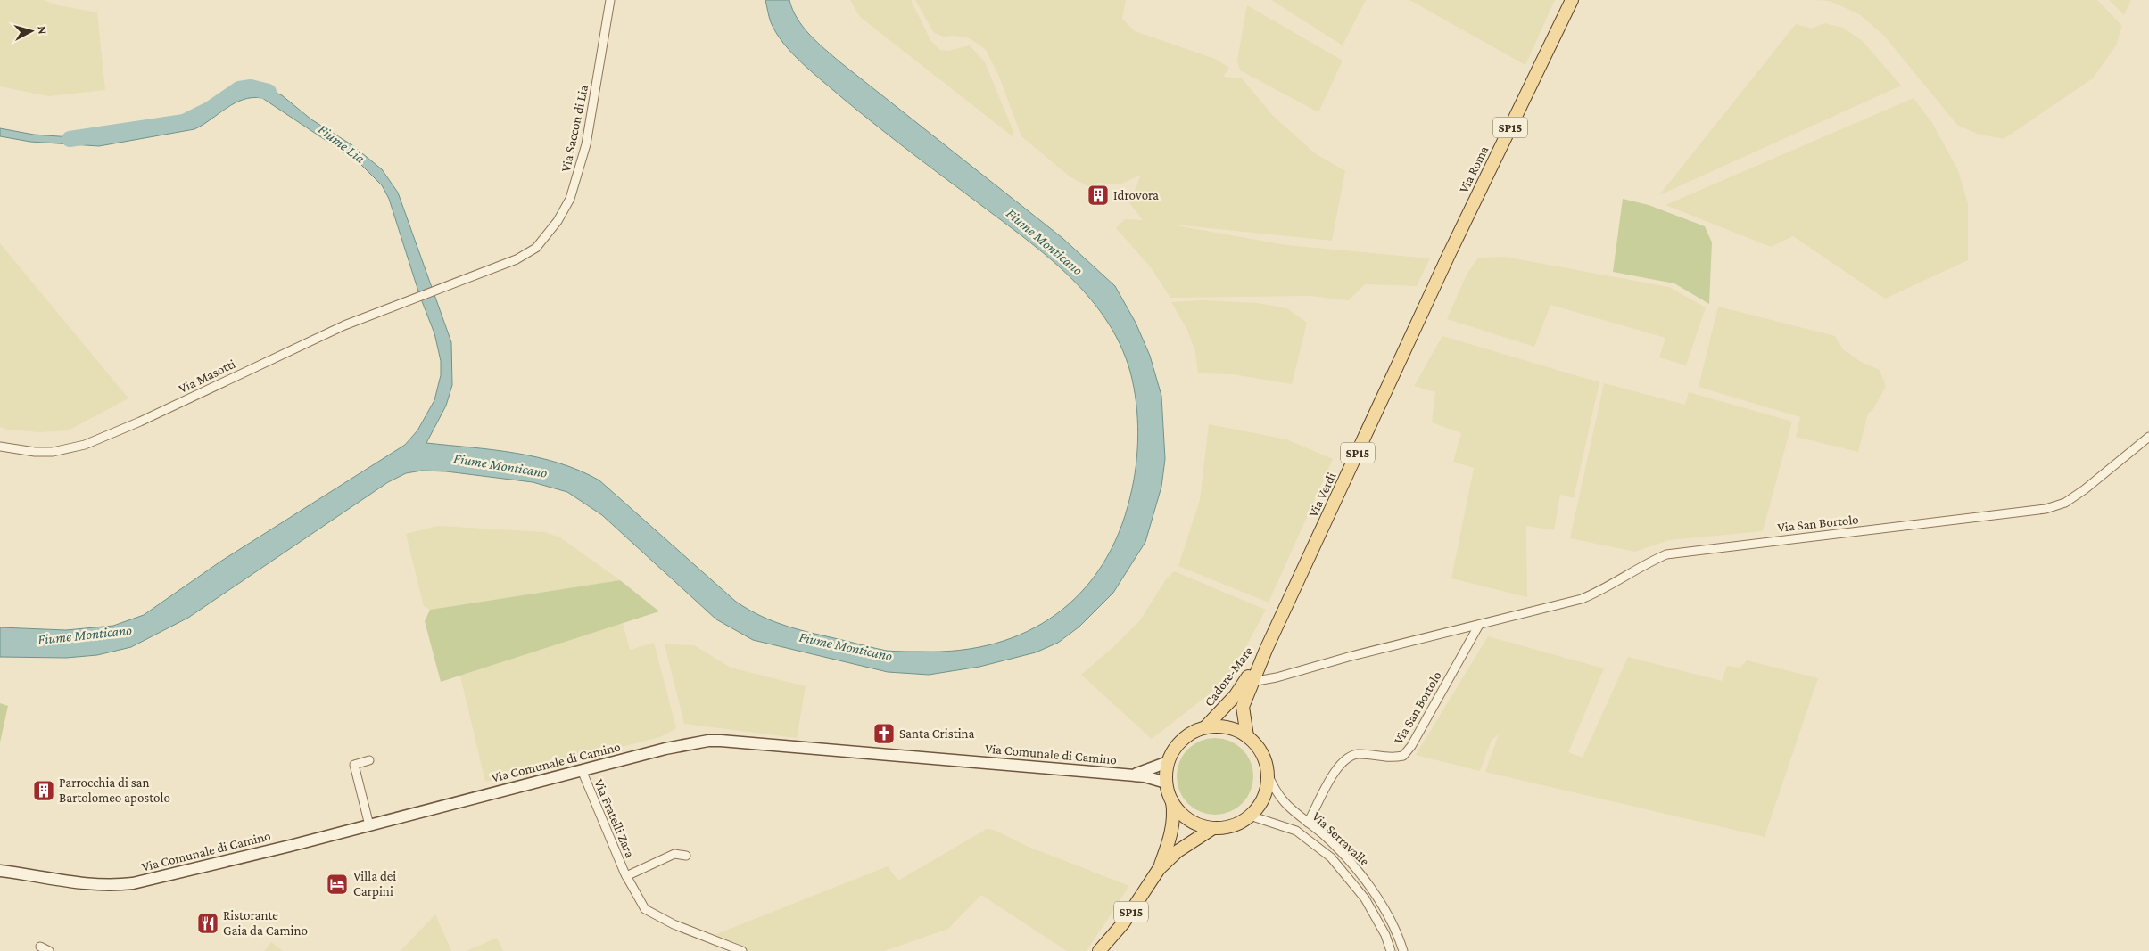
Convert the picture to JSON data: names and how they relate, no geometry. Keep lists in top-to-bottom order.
{
  "streets": {
    "main road": [
      "SP15",
      "Via Roma",
      "Via Verdi",
      "Cadore-Mare"
    ],
    "street": [
      "Via Saccon di Lia",
      "Via Masotti",
      "Via San Bortolo",
      "Via Comunale di Camino",
      "Via Fratelli Zara",
      "Via Serravalle"
    ]
  },
  "crossings": [
    ["SP15", "Cadore-Mare"],
    ["SP15", "Via Comunale di Camino"],
    ["SP15", "Via Serravalle"],
    ["Via Saccon di Lia", "Via Masotti"],
    ["Via Roma", "Via Verdi"],
    ["Via Verdi", "Cadore-Mare"],
    ["Via San Bortolo", "Cadore-Mare"],
    ["Via San Bortolo", "Via Serravalle"],
    ["Cadore-Mare", "Via Comunale di Camino"],
    ["Cadore-Mare", "Via Serravalle"],
    ["Via Comunale di Camino", "Via Fratelli Zara"],
    ["Via Comunale di Camino", "Via Serravalle"]
  ],
  "water": ["Fiume Lia", "Fiume Monticano"],
  "places": {
    "building": ["Idrovora", "Parrocchia di san Bartolomeo apostolo"],
    "church": ["Santa Cristina"],
    "hotel": ["Villa dei Carpini"],
    "restaurant": ["Ristorante Gaia da Camino"]
  },
  "north": "right"
}
